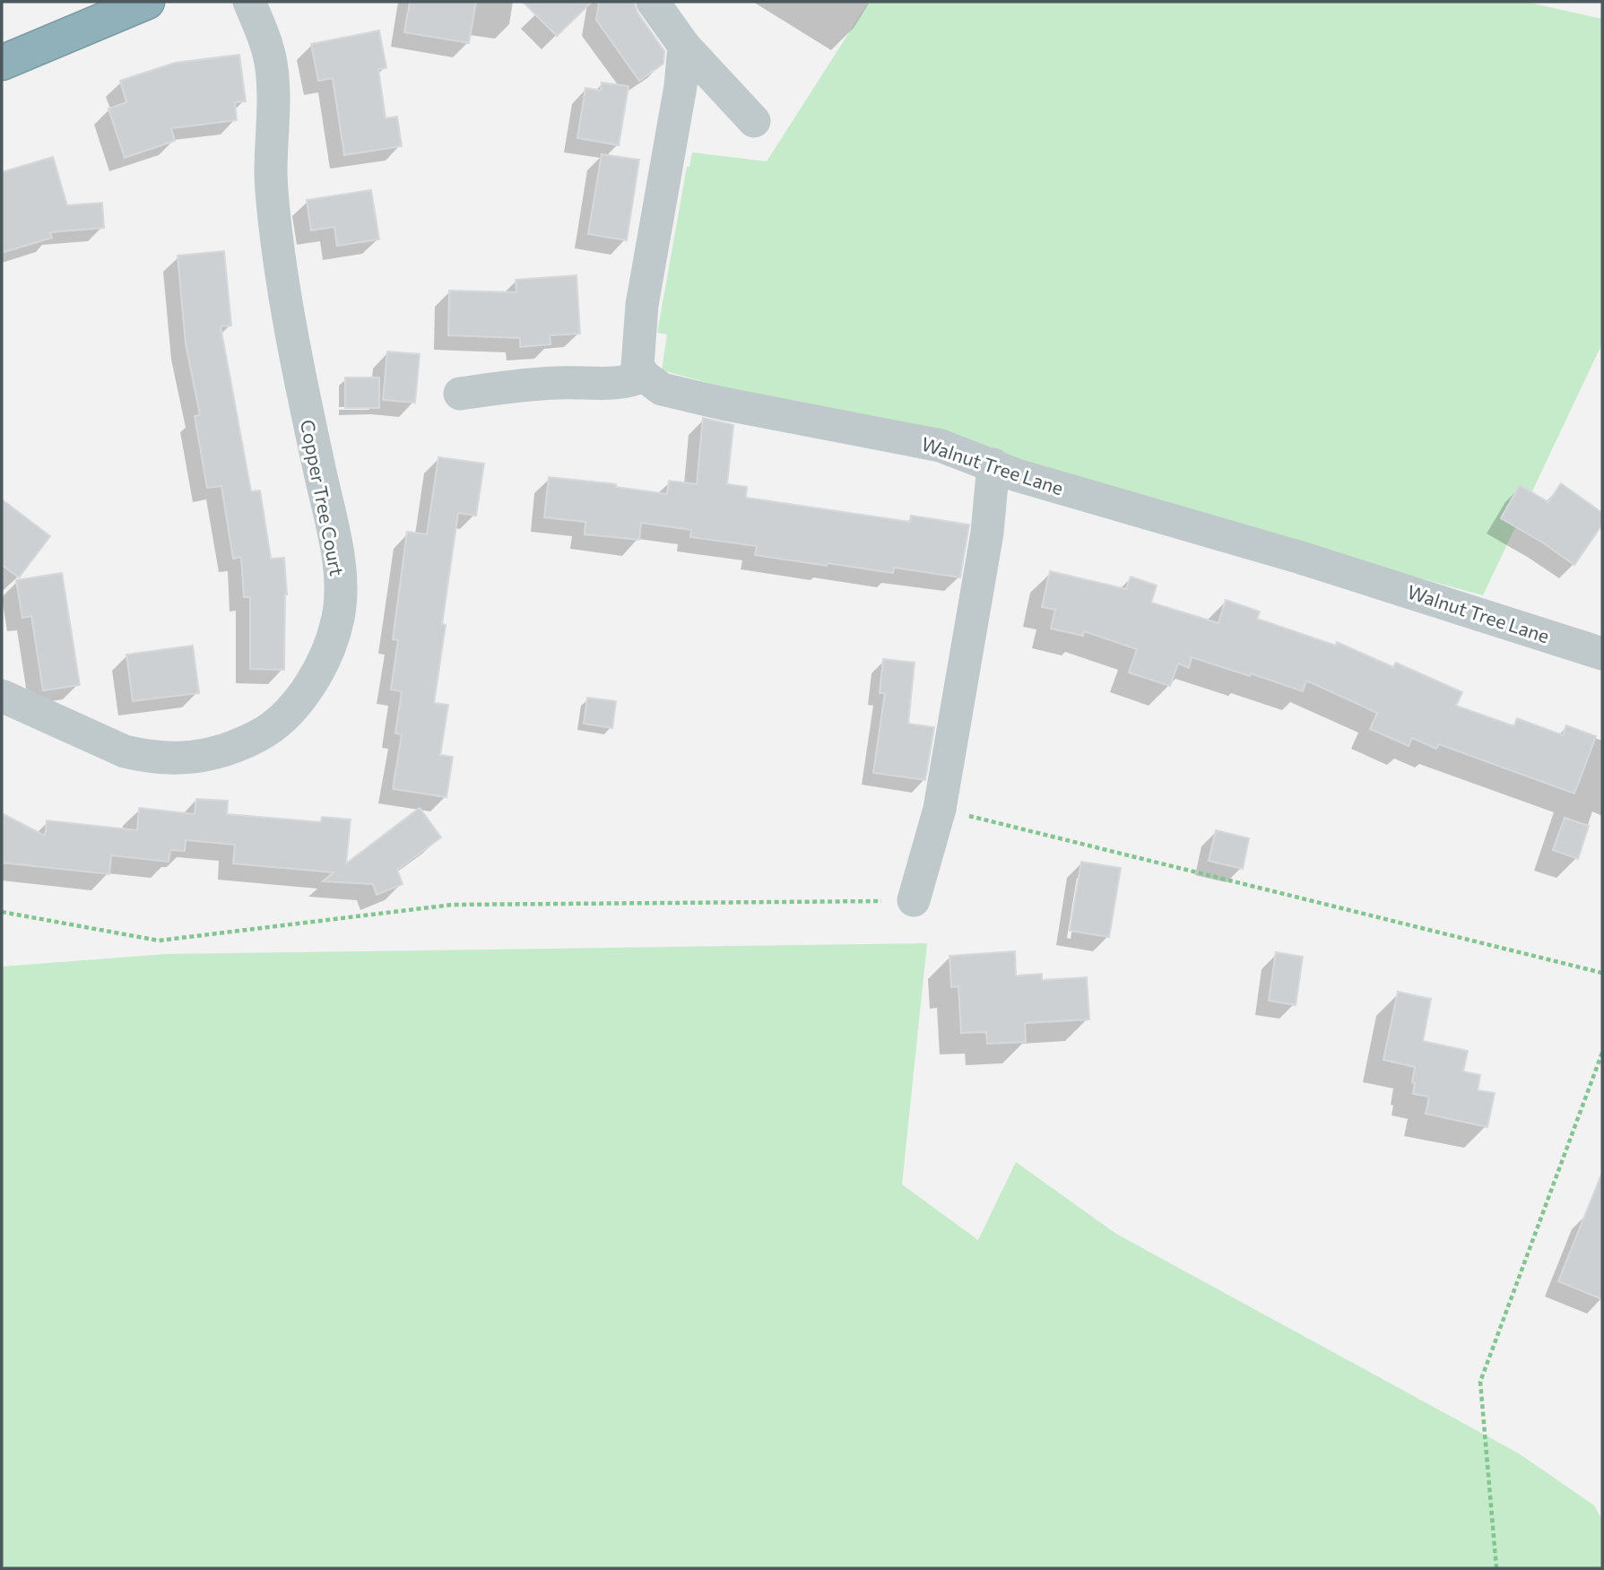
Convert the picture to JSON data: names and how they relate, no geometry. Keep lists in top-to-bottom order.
{
  "streets": {
    "street": ["Walnut Tree Lane", "Copper Tree Court"]
  }
}
